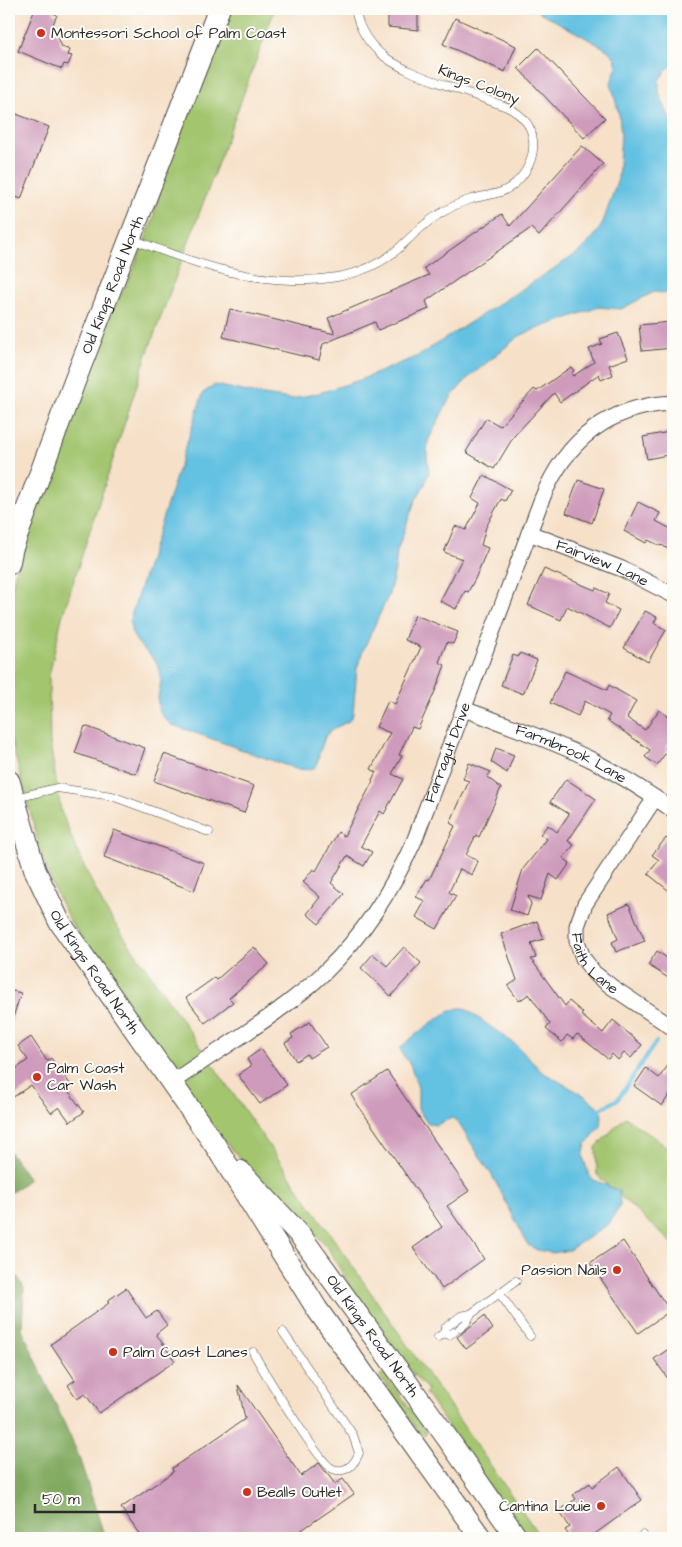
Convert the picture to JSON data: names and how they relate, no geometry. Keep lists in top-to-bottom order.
{
  "streets": {
    "street": [
      "Old Kings Road North",
      "Fairview Lane",
      "Farragut Drive",
      "Farmbrook Lane",
      "Faith Lane"
    ],
    "lane": ["Kings Colony"]
  },
  "crossings": [
    ["Kings Colony", "Old Kings Road North"],
    ["Old Kings Road North", "Farragut Drive"],
    ["Fairview Lane", "Farragut Drive"],
    ["Farragut Drive", "Farmbrook Lane"],
    ["Farmbrook Lane", "Faith Lane"]
  ],
  "places": [
    "Montessori School of Palm Coast",
    "Palm Coast Car Wash",
    "Passion Nails",
    "Palm Coast Lanes",
    "Bealls Outlet",
    "Cantina Louie"
  ],
  "scale_bar": "50 m"
}
